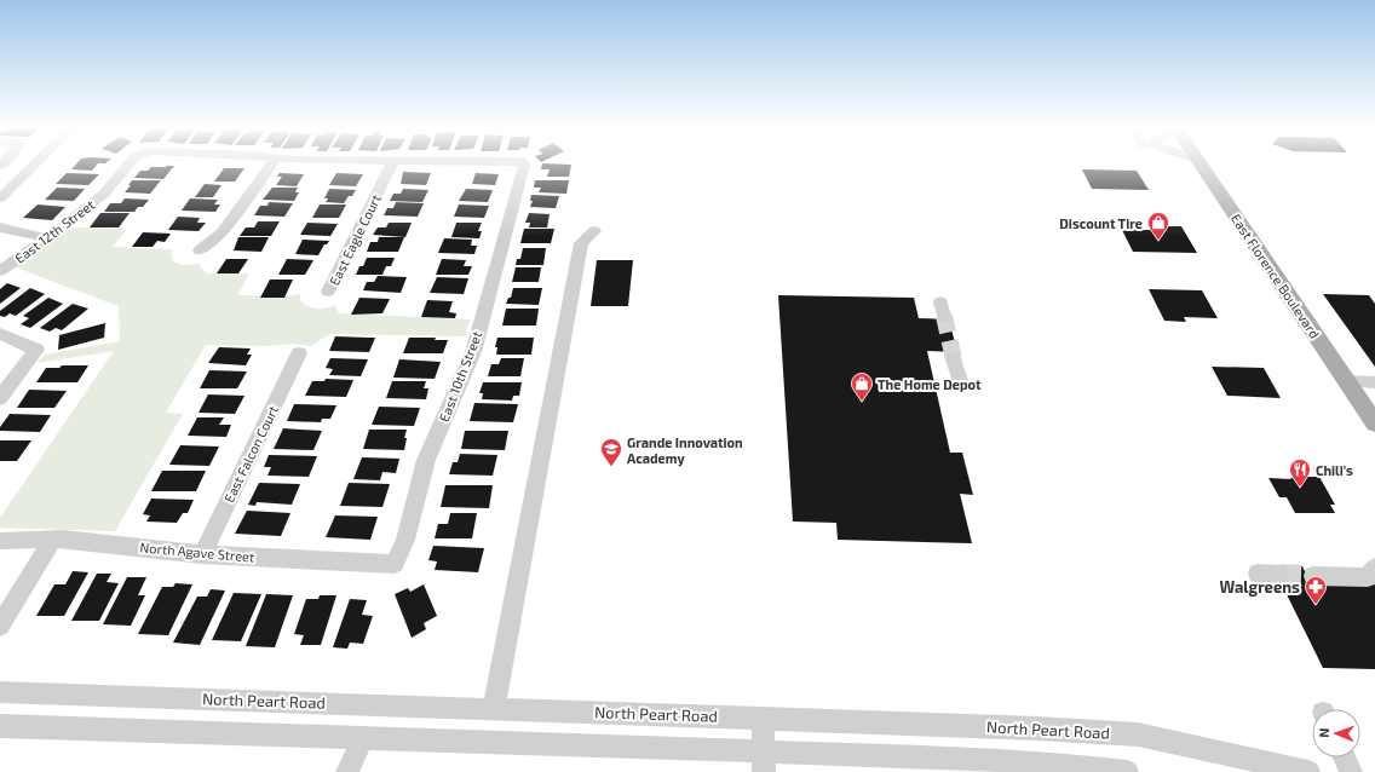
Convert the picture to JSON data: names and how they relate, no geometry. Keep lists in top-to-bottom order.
{
  "streets": {
    "main road": ["East Florence Boulevard"],
    "street": [
      "East 12th Street",
      "East Eagle Court",
      "East 10th Street",
      "East Falcon Court",
      "North Agave Street",
      "North Peart Road"
    ]
  },
  "crossings": [
    ["East 10th Street", "North Agave Street"],
    ["East Falcon Court", "North Agave Street"]
  ],
  "places": {
    "shop": ["Discount Tire", "The Home Depot"],
    "school or university": ["Grande Innovation Academy"],
    "restaurant": ["Chili's"],
    "pharmacy": ["Walgreens"]
  },
  "north": "left"
}
